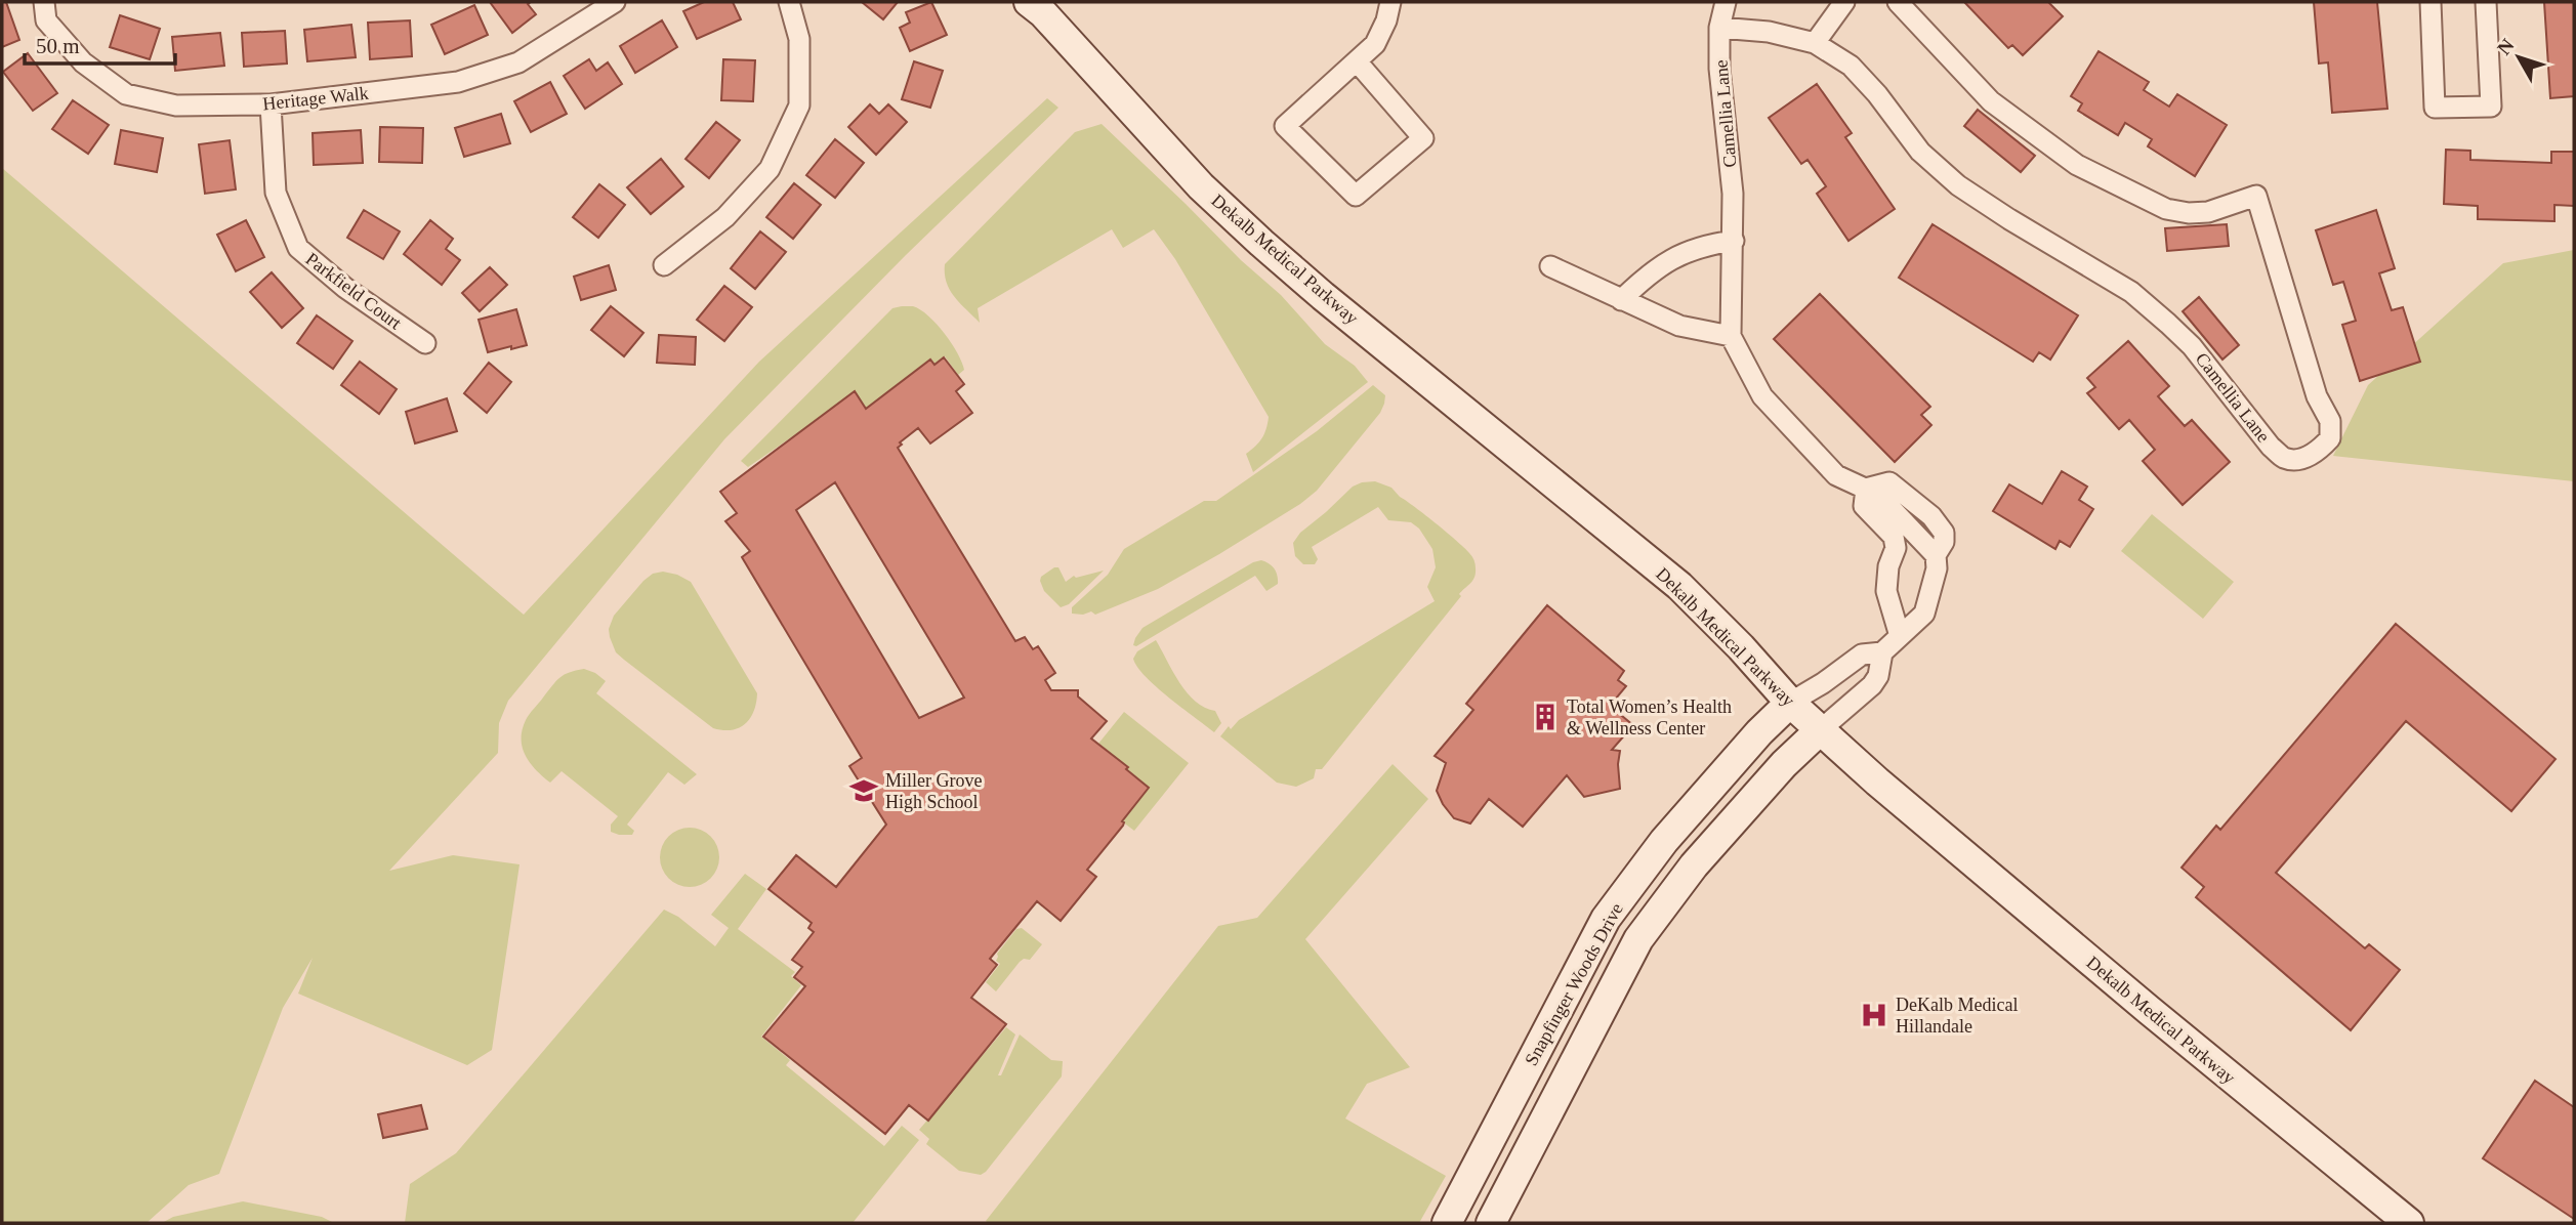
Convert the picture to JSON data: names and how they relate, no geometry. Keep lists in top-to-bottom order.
{
  "streets": {
    "main road": ["Dekalb Medical Parkway", "Snapfinger Woods Drive"],
    "street": ["Heritage Walk", "Camellia Lane", "Parkfield Court"]
  },
  "crossings": [
    ["Heritage Walk", "Parkfield Court"],
    ["Camellia Lane", "Dekalb Medical Parkway"],
    ["Camellia Lane", "Snapfinger Woods Drive"],
    ["Dekalb Medical Parkway", "Snapfinger Woods Drive"]
  ],
  "places": {
    "building": ["Total Women’s Health & Wellness Center"],
    "school or university": ["Miller Grove High School"],
    "hospital": ["DeKalb Medical Hillandale"]
  },
  "scale_bar": "50 m",
  "north": "top left"
}
